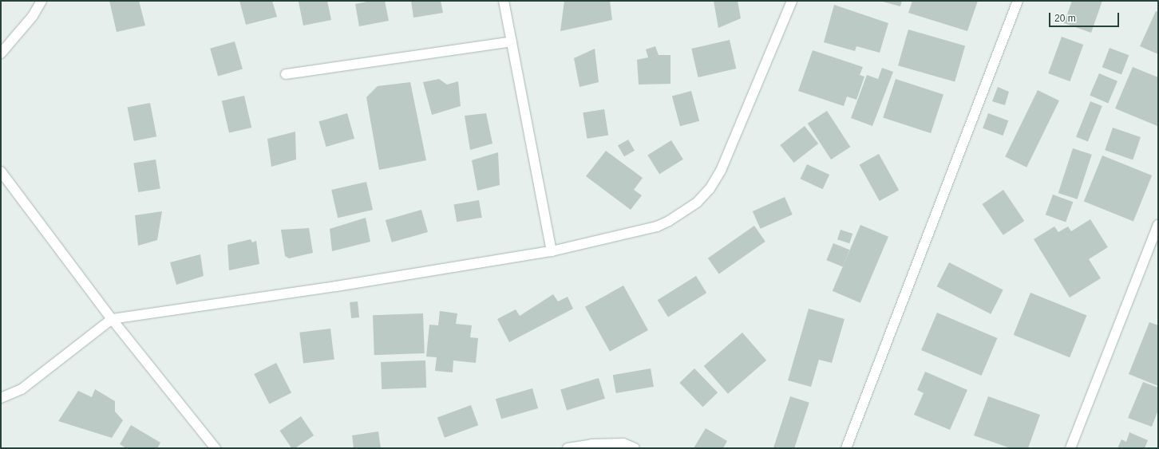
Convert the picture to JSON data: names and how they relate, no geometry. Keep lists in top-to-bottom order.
{
  "scale_bar": "20 m"
}
